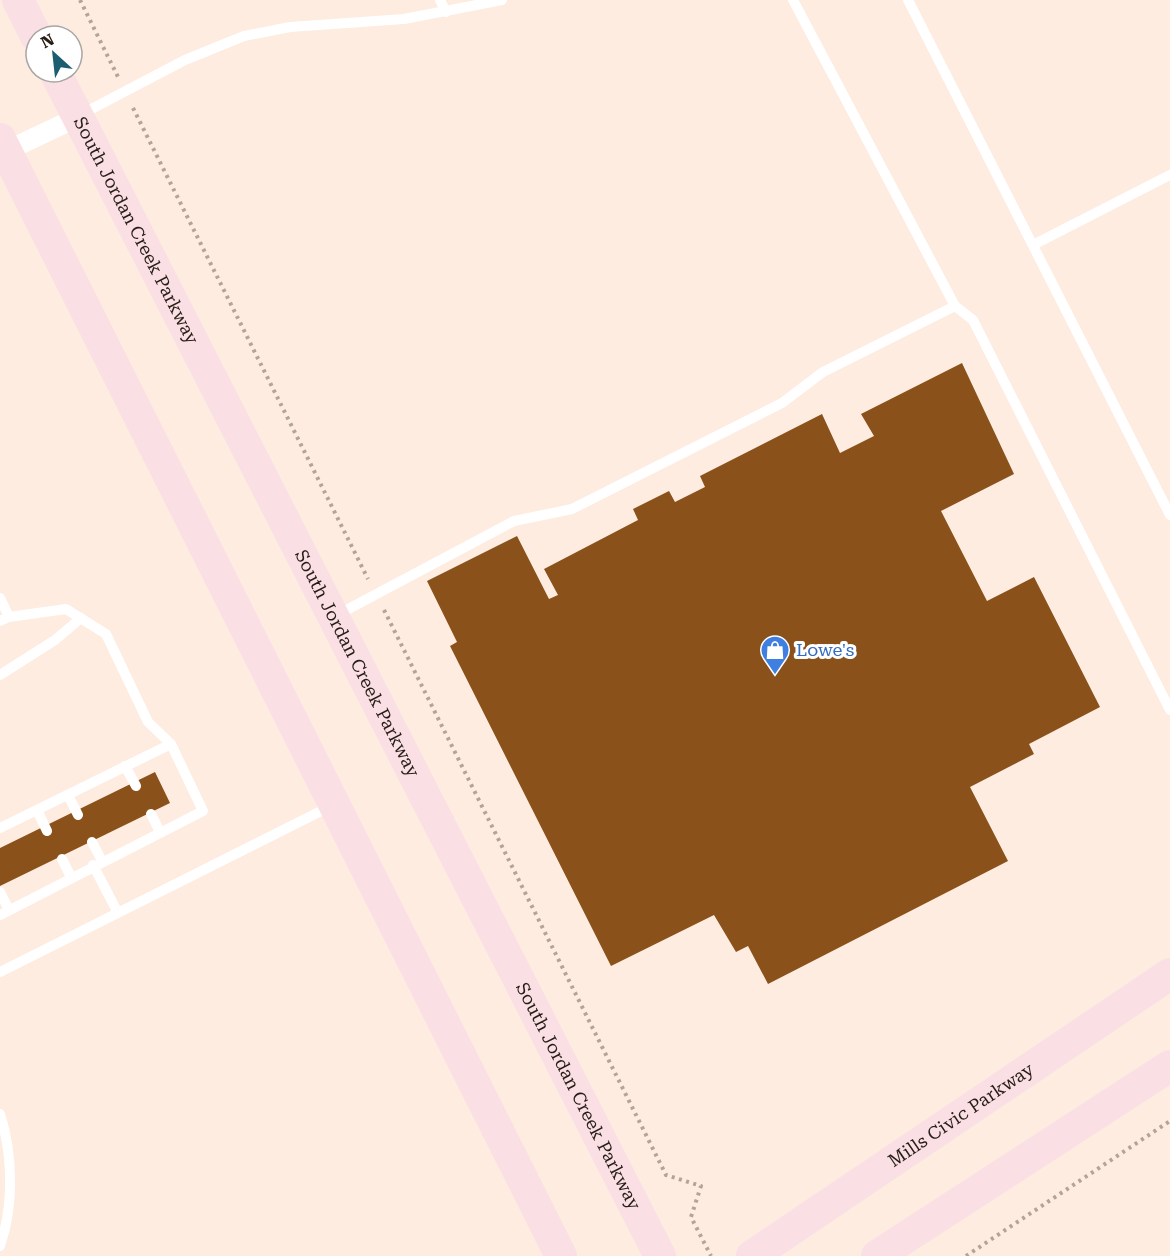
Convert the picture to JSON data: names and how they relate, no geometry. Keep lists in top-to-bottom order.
{
  "streets": {
    "main road": ["South Jordan Creek Parkway", "Mills Civic Parkway"]
  },
  "places": {
    "shop": ["Lowe's"]
  },
  "north": "top left"
}
